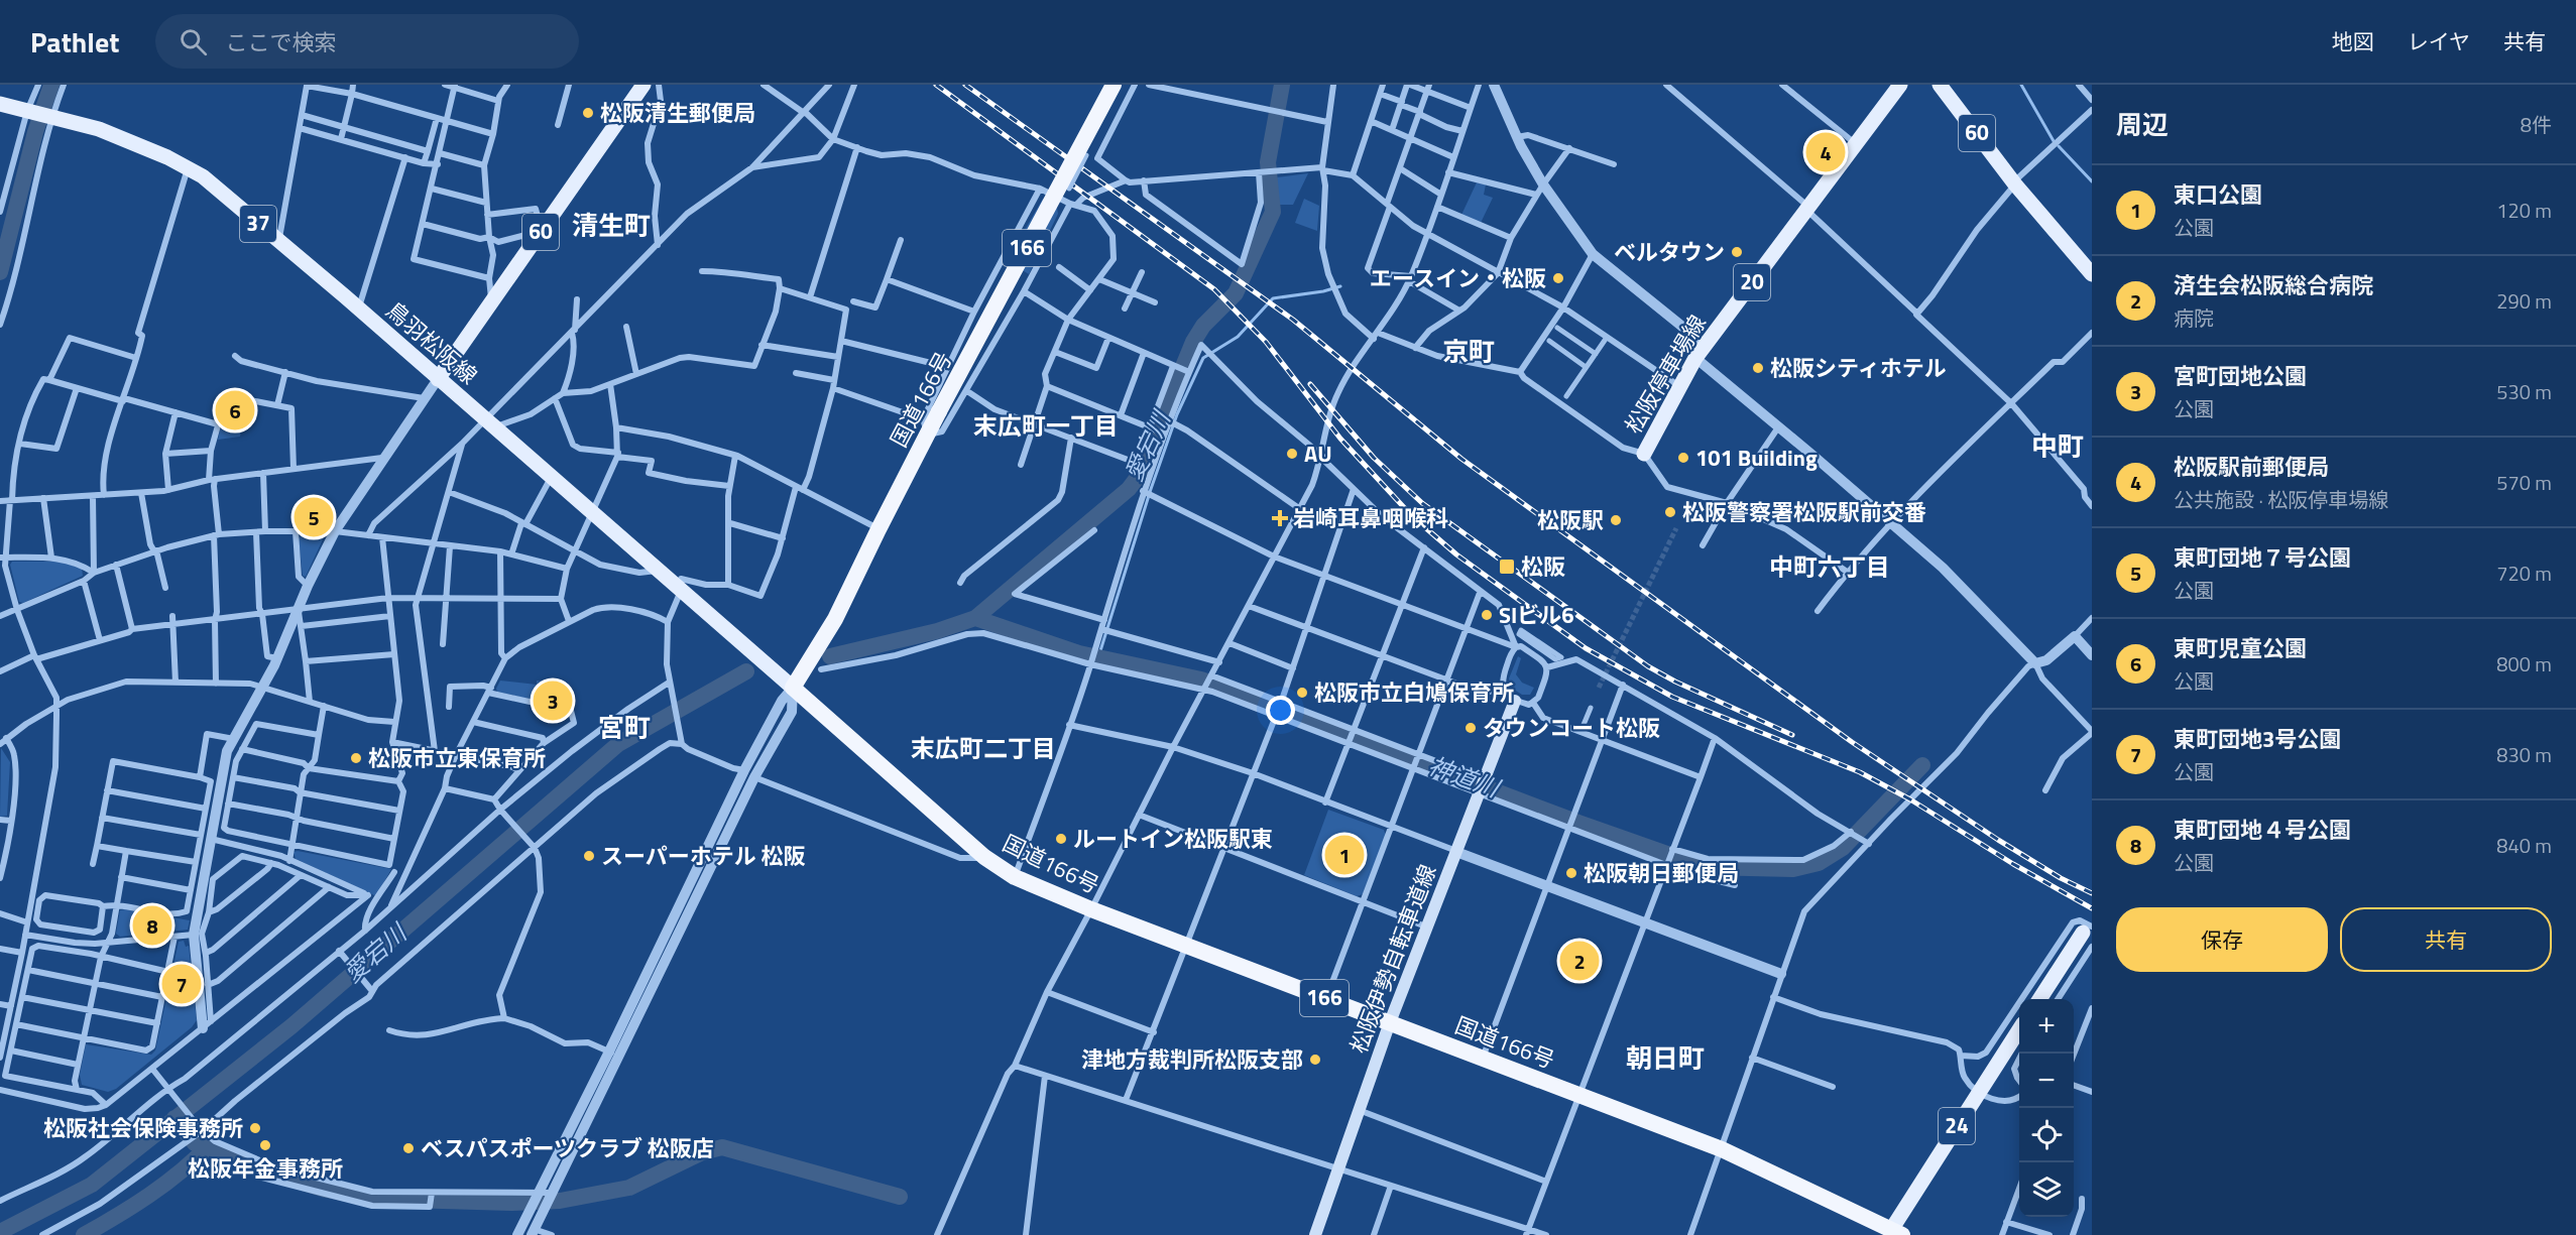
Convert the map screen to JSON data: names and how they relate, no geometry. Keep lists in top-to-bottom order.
{
  "streets": {
    "highway": ["166", "国道166号"],
    "main road": [
      "60",
      "37",
      "20",
      "鳥羽松阪線",
      "松阪停車場線",
      "松阪伊勢自転車道線",
      "24"
    ]
  },
  "crossings": [
    ["60", "鳥羽松阪線"],
    ["鳥羽松阪線", "国道166号"],
    ["国道166号", "松阪伊勢自転車道線"],
    ["国道166号", "24"]
  ],
  "districts": [
    "清生町",
    "京町",
    "末広町一丁目",
    "中町",
    "中町六丁目",
    "宮町",
    "末広町二丁目",
    "朝日町"
  ],
  "water": ["愛宕川", "神道川"],
  "places": {
    "other": [
      "松阪清生郵便局",
      "ベルタウン",
      "エースイン・松阪",
      "松阪シティホテル",
      "AU",
      "101 Building",
      "松阪警察署松阪駅前交番",
      "松阪駅",
      "SIビル6",
      "松阪市立白鳩保育所",
      "タウンコート松阪",
      "松阪市立東保育所",
      "ルートイン松阪駅東",
      "スーパーホテル 松阪",
      "松阪朝日郵便局",
      "津地方裁判所松阪支部",
      "松阪社会保険事務所",
      "松阪年金事務所",
      "ベスパスポーツクラブ 松阪店"
    ],
    "health": ["岩崎耳鼻咽喉科"],
    "transit": ["松阪"]
  },
  "page": {
    "header": "Pathlet",
    "search": "ここで検索",
    "nav": ["地図", "レイヤ", "共有"],
    "heading": ["周辺", "8件"],
    "pins": [
      "4",
      "6",
      "5",
      "3",
      "1",
      "8",
      "2",
      "7"
    ],
    "list": [
      {
        "mark": "1",
        "name": "東口公園",
        "note": "公園",
        "value": "120 m"
      },
      {
        "mark": "2",
        "name": "済生会松阪総合病院",
        "note": "病院",
        "value": "290 m"
      },
      {
        "mark": "3",
        "name": "宮町団地公園",
        "note": "公園",
        "value": "530 m"
      },
      {
        "mark": "4",
        "name": "松阪駅前郵便局",
        "note": "公共施設 · 松阪停車場線",
        "value": "570 m"
      },
      {
        "mark": "5",
        "name": "東町団地７号公園",
        "note": "公園",
        "value": "720 m"
      },
      {
        "mark": "6",
        "name": "東町児童公園",
        "note": "公園",
        "value": "800 m"
      },
      {
        "mark": "7",
        "name": "東町団地3号公園",
        "note": "公園",
        "value": "830 m"
      },
      {
        "mark": "8",
        "name": "東町団地４号公園",
        "note": "公園",
        "value": "840 m"
      }
    ],
    "buttons": ["保存", "共有"],
    "map_buttons": ["+", "−"]
  }
}
